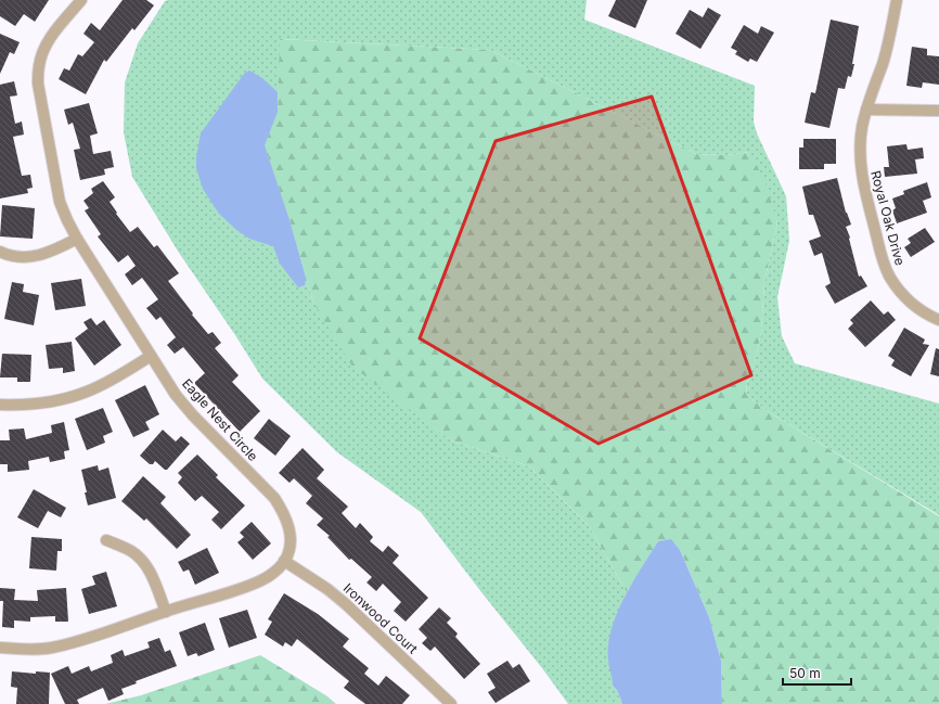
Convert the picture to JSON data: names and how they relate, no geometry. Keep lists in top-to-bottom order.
{
  "streets": {
    "street": ["Royal Oak Drive", "Eagle Nest Circle", "Ironwood Court"]
  },
  "crossings": [
    ["Eagle Nest Circle", "Ironwood Court"]
  ],
  "scale_bar": "50 m"
}
